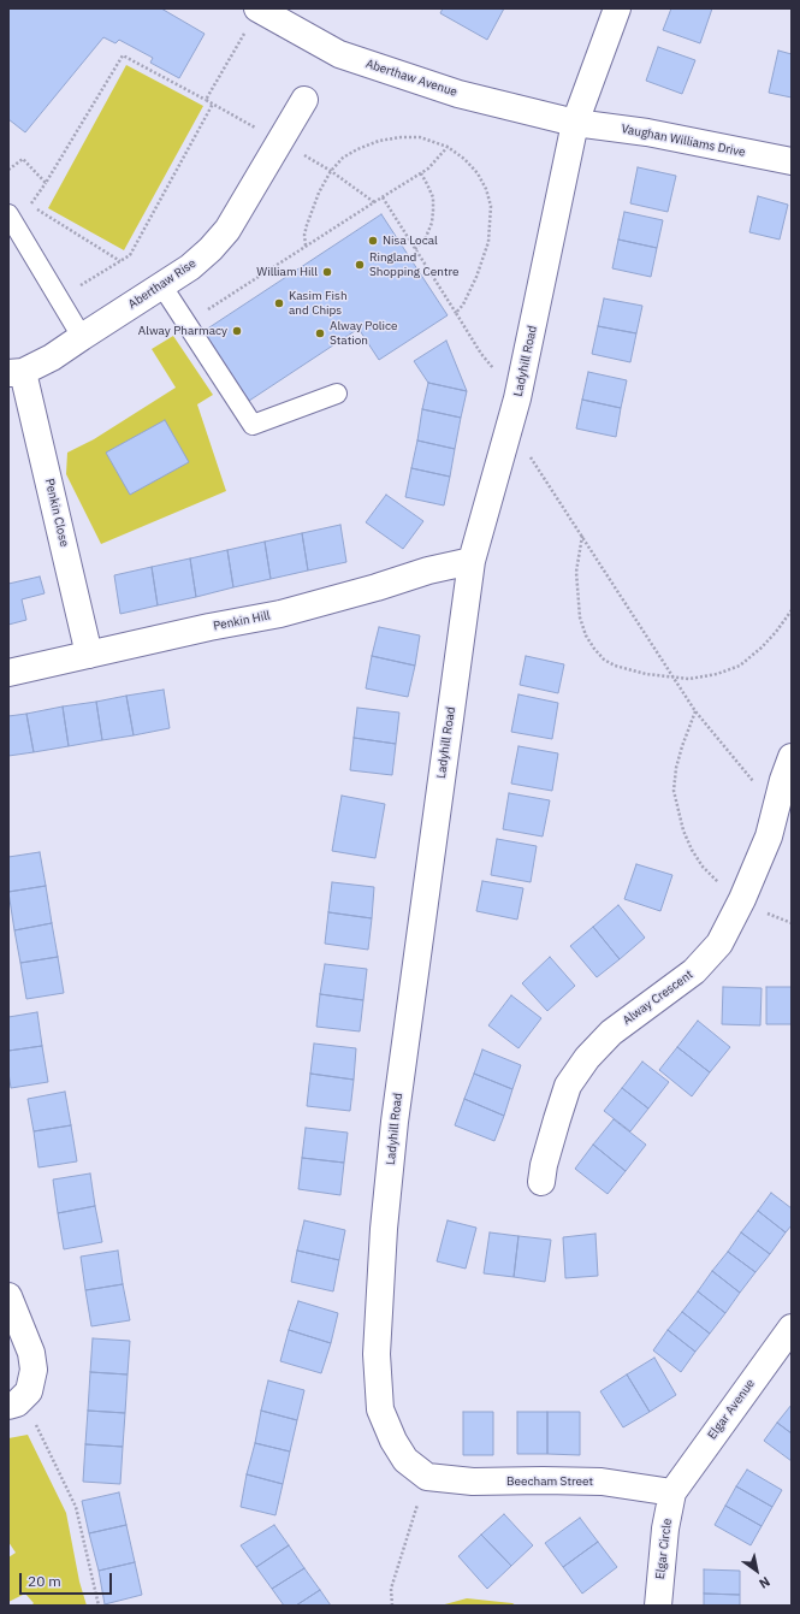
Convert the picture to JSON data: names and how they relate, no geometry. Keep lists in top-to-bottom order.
{
  "streets": {
    "street": [
      "Aberthaw Avenue",
      "Vaughan Williams Drive",
      "Aberthaw Rise",
      "Ladyhill Road",
      "Penkin Close",
      "Penkin Hill",
      "Alway Crescent",
      "Elgar Avenue",
      "Beecham Street",
      "Elgar Circle"
    ]
  },
  "crossings": [
    ["Aberthaw Avenue", "Vaughan Williams Drive"],
    ["Aberthaw Avenue", "Ladyhill Road"],
    ["Vaughan Williams Drive", "Ladyhill Road"],
    ["Aberthaw Rise", "Penkin Close"],
    ["Ladyhill Road", "Penkin Hill"],
    ["Ladyhill Road", "Beecham Street"],
    ["Penkin Close", "Penkin Hill"],
    ["Elgar Avenue", "Beecham Street"],
    ["Elgar Avenue", "Elgar Circle"],
    ["Beecham Street", "Elgar Circle"]
  ],
  "places": [
    "Nisa Local",
    "Ringland Shopping Centre",
    "William Hill",
    "Kasim Fish and Chips",
    "Alway Pharmacy",
    "Alway Police Station"
  ],
  "scale_bar": "20 m",
  "north": "bottom right"
}
